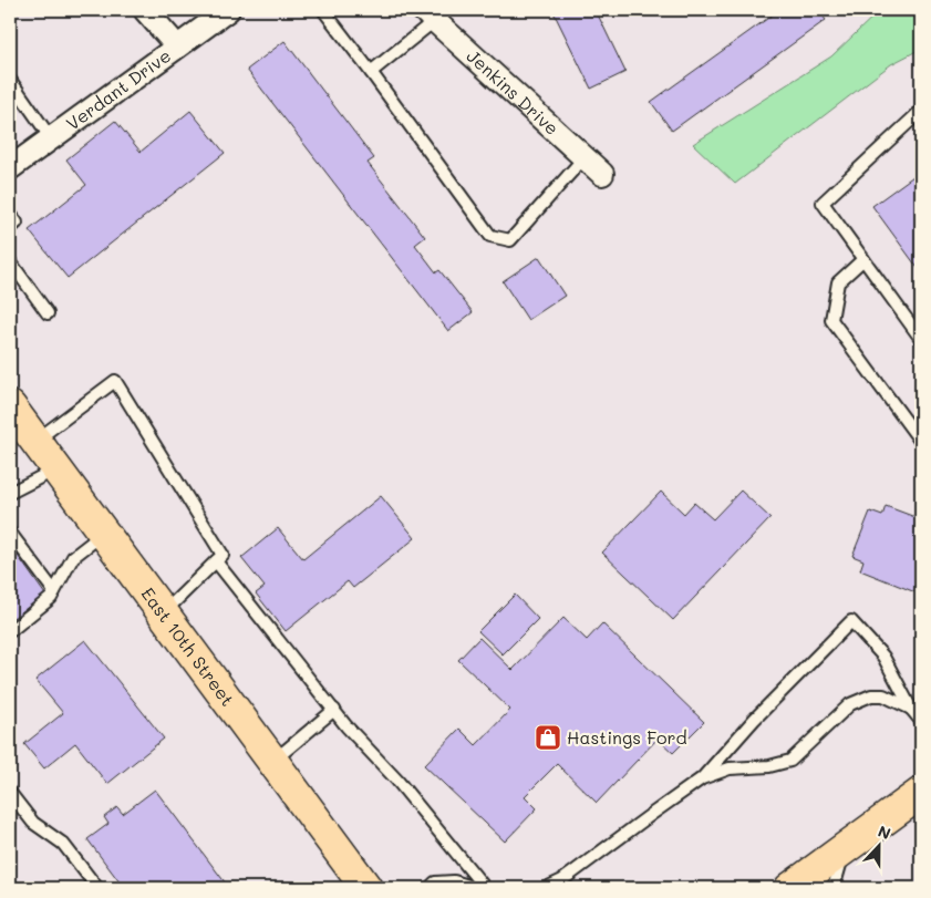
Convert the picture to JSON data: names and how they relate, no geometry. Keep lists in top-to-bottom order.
{
  "streets": {
    "main road": ["East 10th Street"],
    "street": ["Verdant Drive", "Jenkins Drive"]
  },
  "places": {
    "shop": ["Hastings Ford"]
  },
  "north": "top"
}
